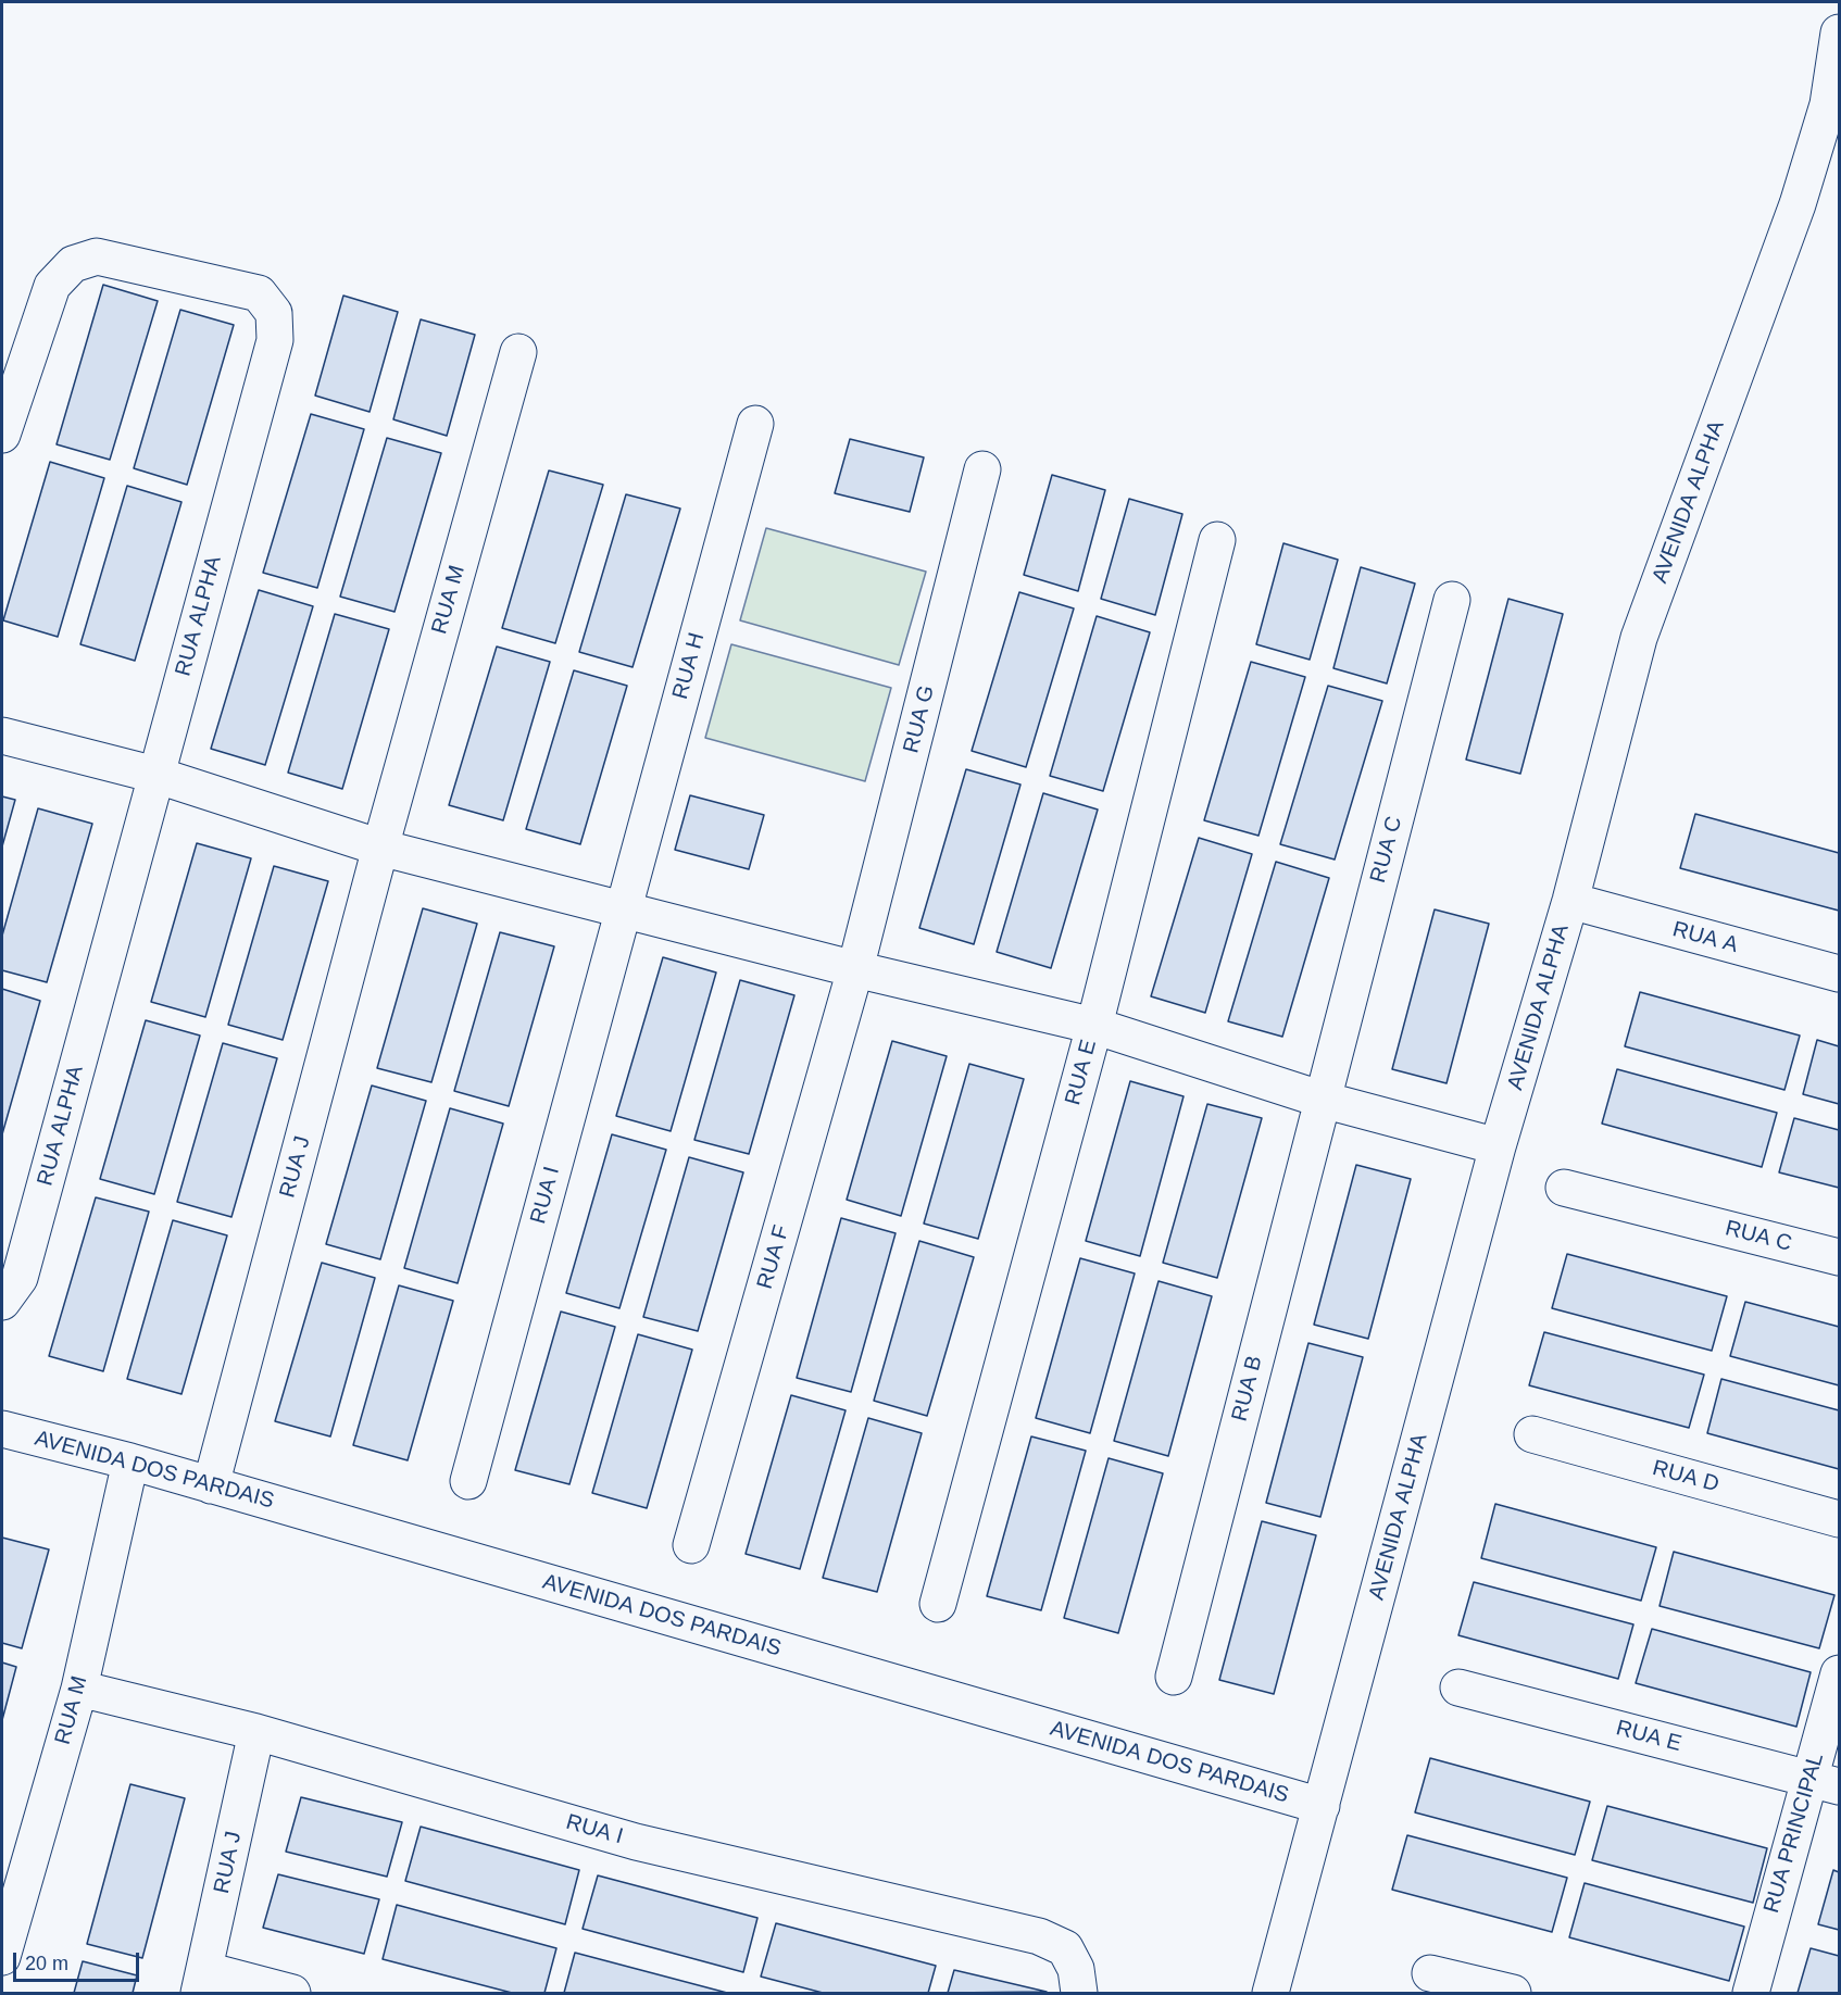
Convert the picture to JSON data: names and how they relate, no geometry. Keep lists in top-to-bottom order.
{
  "streets": {
    "street": [
      "AVENIDA ALPHA",
      "RUA M",
      "RUA ALPHA",
      "RUA H",
      "RUA G",
      "RUA C",
      "RUA A",
      "RUA E",
      "RUA J",
      "RUA I",
      "RUA F",
      "RUA B",
      "AVENIDA DOS PARDAIS",
      "RUA D",
      "RUA PRINCIPAL"
    ]
  },
  "crossings": [
    ["AVENIDA ALPHA", "RUA A"],
    ["AVENIDA ALPHA", "AVENIDA DOS PARDAIS"],
    ["RUA M", "RUA J"],
    ["RUA M", "RUA I"],
    ["RUA M", "AVENIDA DOS PARDAIS"],
    ["RUA H", "RUA I"],
    ["RUA G", "RUA F"],
    ["RUA C", "RUA B"],
    ["RUA E", "RUA PRINCIPAL"],
    ["RUA J", "RUA I"],
    ["RUA J", "AVENIDA DOS PARDAIS"]
  ],
  "scale_bar": "20 m"
}
